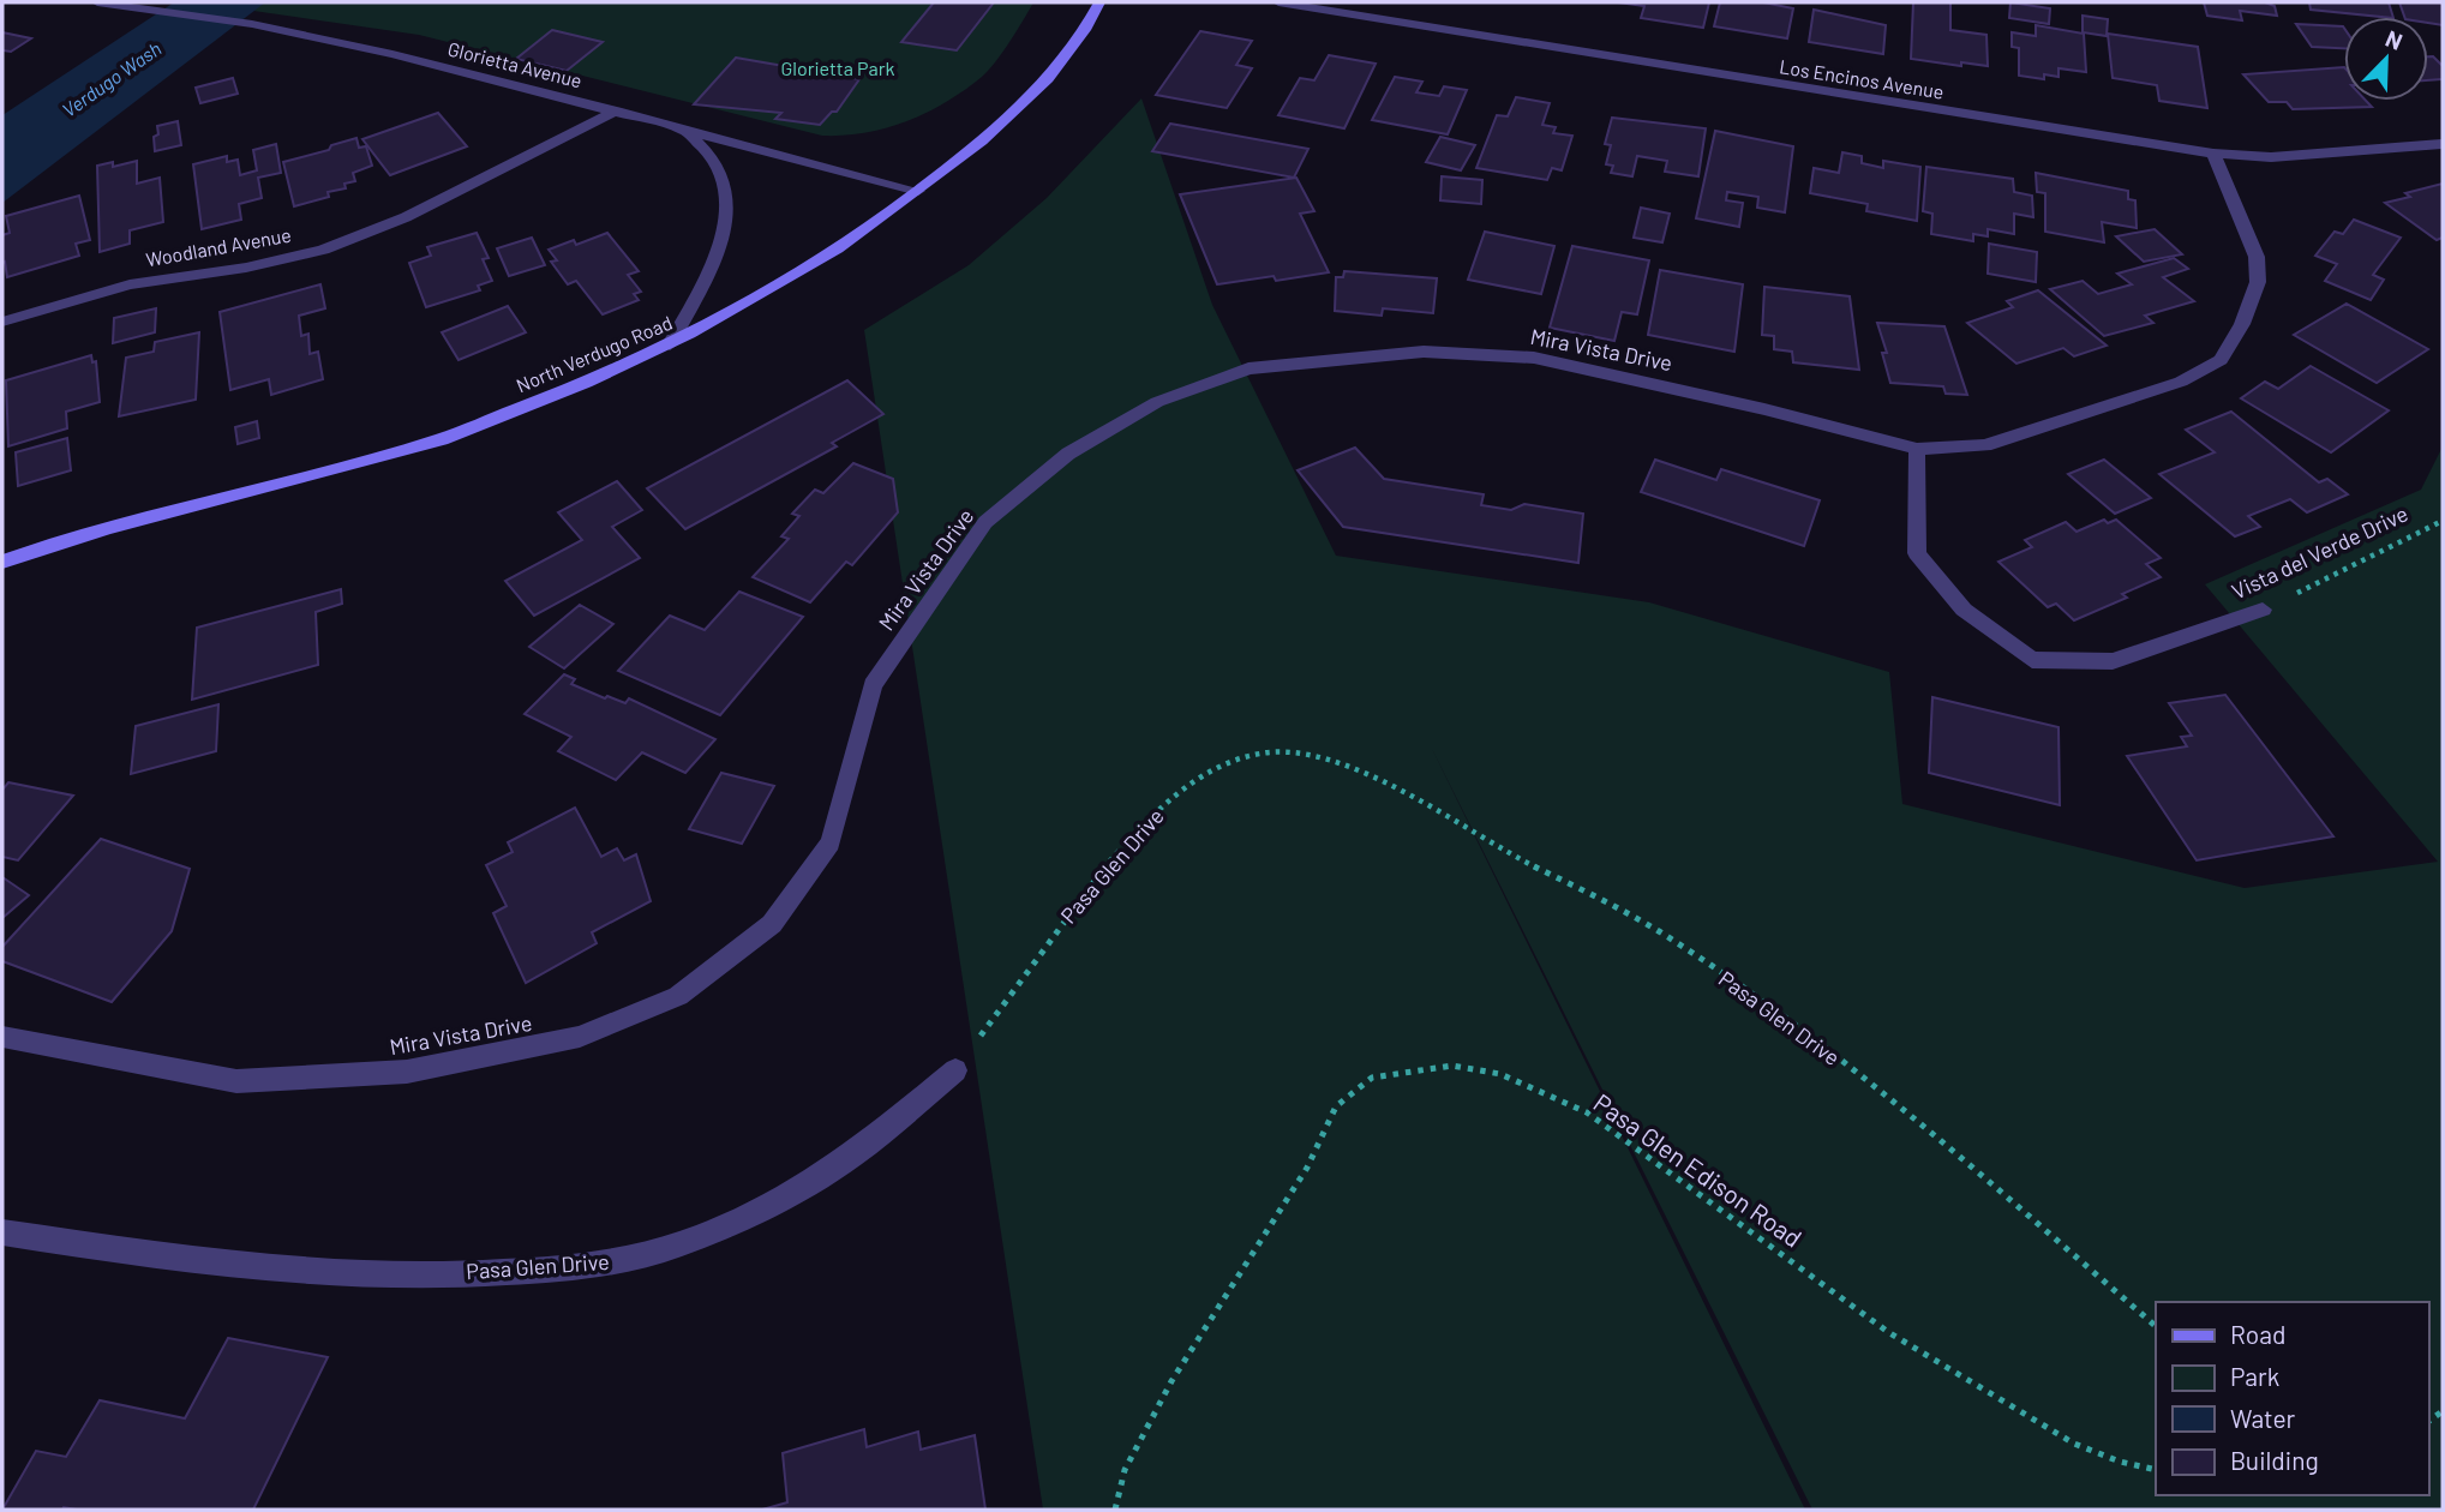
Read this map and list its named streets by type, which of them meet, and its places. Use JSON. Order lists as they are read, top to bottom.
{
  "streets": {
    "main road": ["North Verdugo Road"],
    "street": [
      "Glorietta Avenue",
      "Los Encinos Avenue",
      "Woodland Avenue",
      "Mira Vista Drive",
      "Vista del Verde Drive",
      "Pasa Glen Drive"
    ],
    "path": ["Pasa Glen Edison Road"]
  },
  "crossings": [
    ["Glorietta Avenue", "Woodland Avenue"],
    ["Glorietta Avenue", "North Verdugo Road"],
    ["Los Encinos Avenue", "Mira Vista Drive"],
    ["Mira Vista Drive", "Vista del Verde Drive"]
  ],
  "water": ["Verdugo Wash"],
  "parks": ["Glorietta Park"],
  "legend": [
    "Road",
    "Park",
    "Water",
    "Building"
  ],
  "north": "top right"
}
